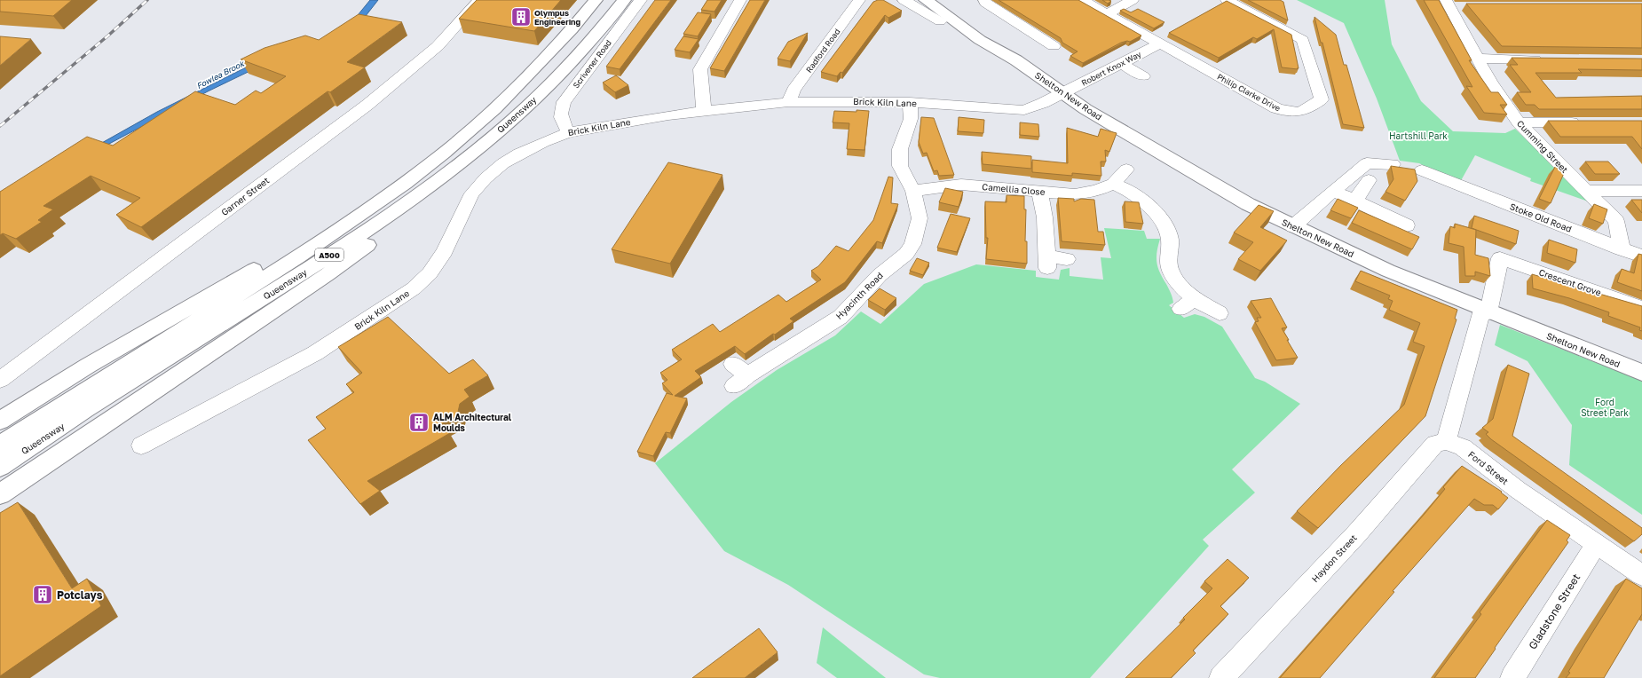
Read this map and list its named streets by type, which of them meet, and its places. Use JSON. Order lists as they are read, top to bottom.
{
  "streets": {
    "main road": ["Shelton New Road", "Queensway", "A500"],
    "street": [
      "Radford Road",
      "Scrivener Road",
      "Robert Knox Way",
      "Philip Clarke Drive",
      "Brick Kiln Lane",
      "Cumming Street",
      "Camellia Close",
      "Garner Street",
      "Stoke Old Road",
      "Crescent Grove",
      "Hyacinth Road",
      "Ford Street",
      "Haydon Street",
      "Gladstone Street"
    ]
  },
  "crossings": [
    ["Radford Road", "Brick Kiln Lane"],
    ["Scrivener Road", "Brick Kiln Lane"],
    ["Robert Knox Way", "Philip Clarke Drive"],
    ["Robert Knox Way", "Shelton New Road"],
    ["Robert Knox Way", "Brick Kiln Lane"],
    ["Shelton New Road", "Brick Kiln Lane"],
    ["Shelton New Road", "Crescent Grove"],
    ["Brick Kiln Lane", "Hyacinth Road"],
    ["Cumming Street", "Stoke Old Road"],
    ["Camellia Close", "Hyacinth Road"],
    ["Ford Street", "Haydon Street"],
    ["Ford Street", "Gladstone Street"]
  ],
  "water": ["Fowlea Brook"],
  "parks": ["Hartshill Park", "Ford Street Park"],
  "places": {
    "building": ["Olympus Engineering", "ALM Architectural Moulds", "Potclays"]
  }
}
